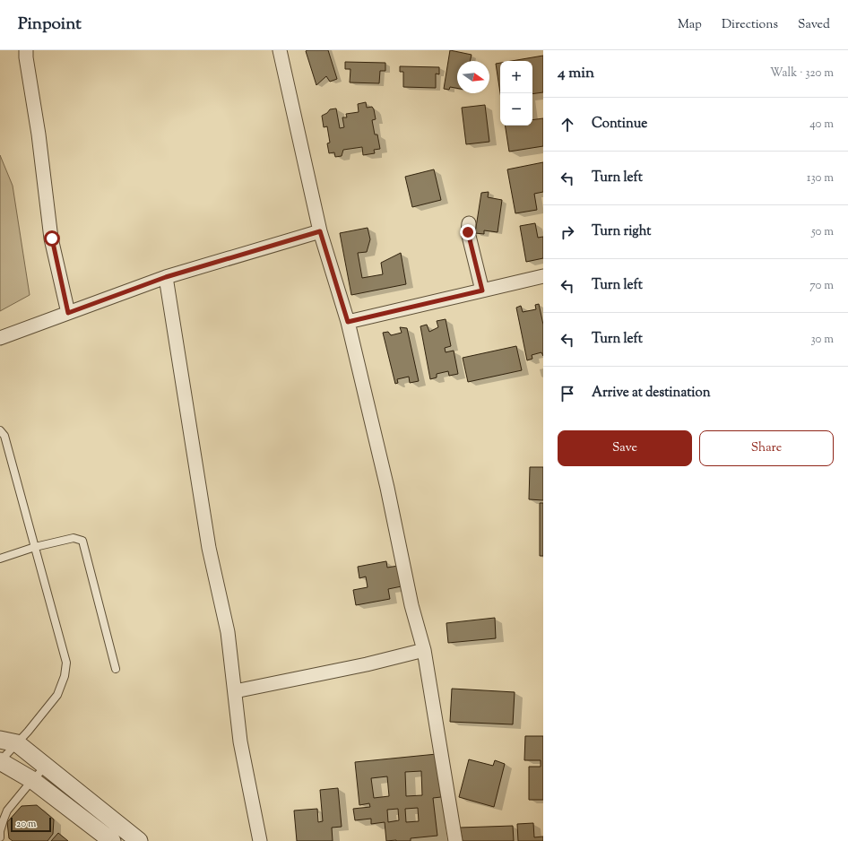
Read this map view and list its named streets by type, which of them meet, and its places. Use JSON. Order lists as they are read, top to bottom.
{
  "scale_bar": "20 m",
  "north": "right",
  "page": {
    "header": "Pinpoint",
    "nav": ["Map", "Directions", "Saved"],
    "heading": ["4 min", "Walk · 320 m"],
    "map_buttons": ["+", "−"],
    "list": [
      ["Continue", "40 m"],
      ["Turn left", "130 m"],
      ["Turn right", "50 m"],
      ["Turn left", "70 m"],
      ["Turn left", "30 m"],
      "Arrive at destination"
    ],
    "buttons": ["Save", "Share"],
    "scale": "20 m"
  }
}
